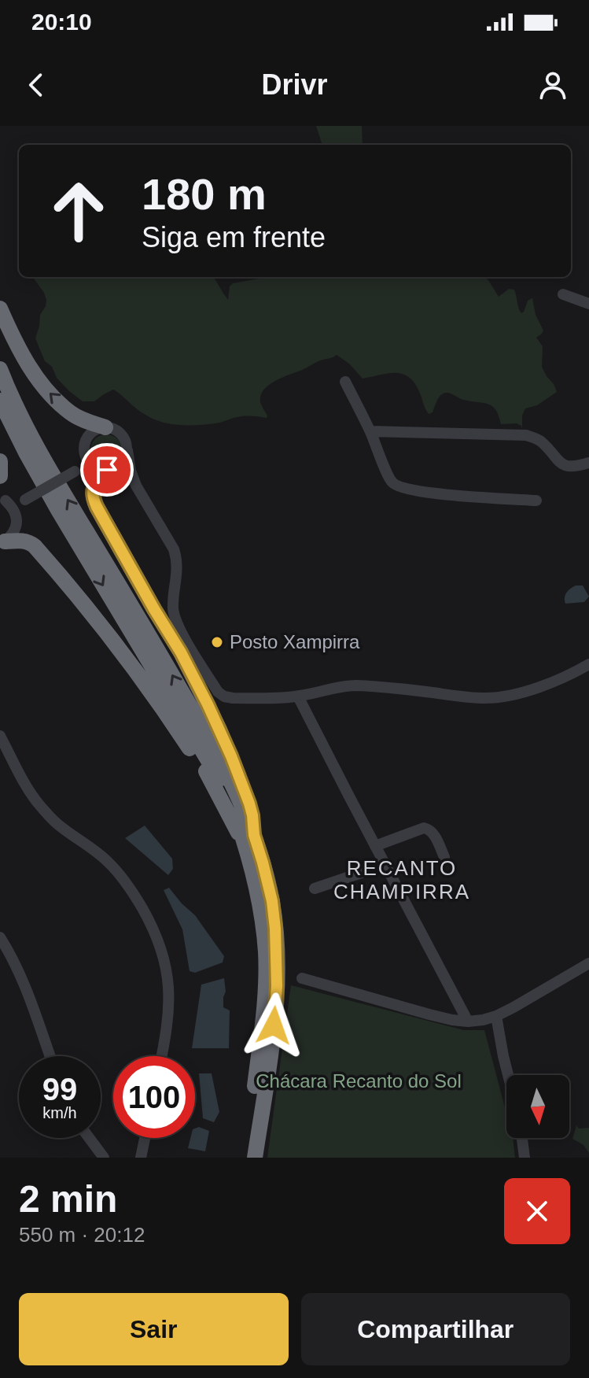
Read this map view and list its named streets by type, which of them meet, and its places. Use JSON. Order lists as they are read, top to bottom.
{
  "districts": ["RECANTO CHAMPIRRA"],
  "parks": ["Chácara Recanto do Sol"],
  "places": ["Posto Xampirra"],
  "north": "bottom",
  "page": {
    "status": "20:10",
    "header": "Drivr",
    "turn": ["180 m", "Siga em frente"],
    "speed": "99 km/h",
    "limit": "100",
    "heading": ["2 min", "550 m · 20:12"],
    "buttons": ["Sair", "Compartilhar"]
  }
}
